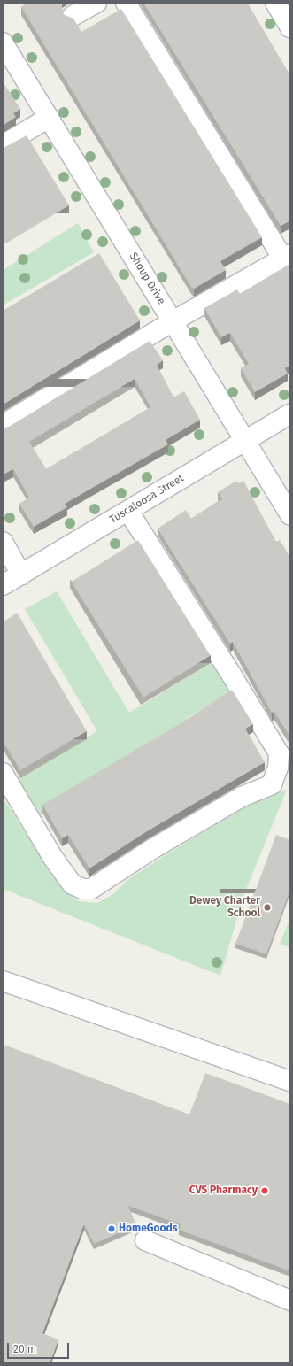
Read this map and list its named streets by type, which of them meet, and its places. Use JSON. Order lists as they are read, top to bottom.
{
  "streets": {
    "street": ["Shoup Drive", "Tuscaloosa Street"]
  },
  "crossings": [
    ["Shoup Drive", "Tuscaloosa Street"]
  ],
  "places": ["Dewey Charter School", "CVS Pharmacy", "HomeGoods"],
  "scale_bar": "20 m"
}
